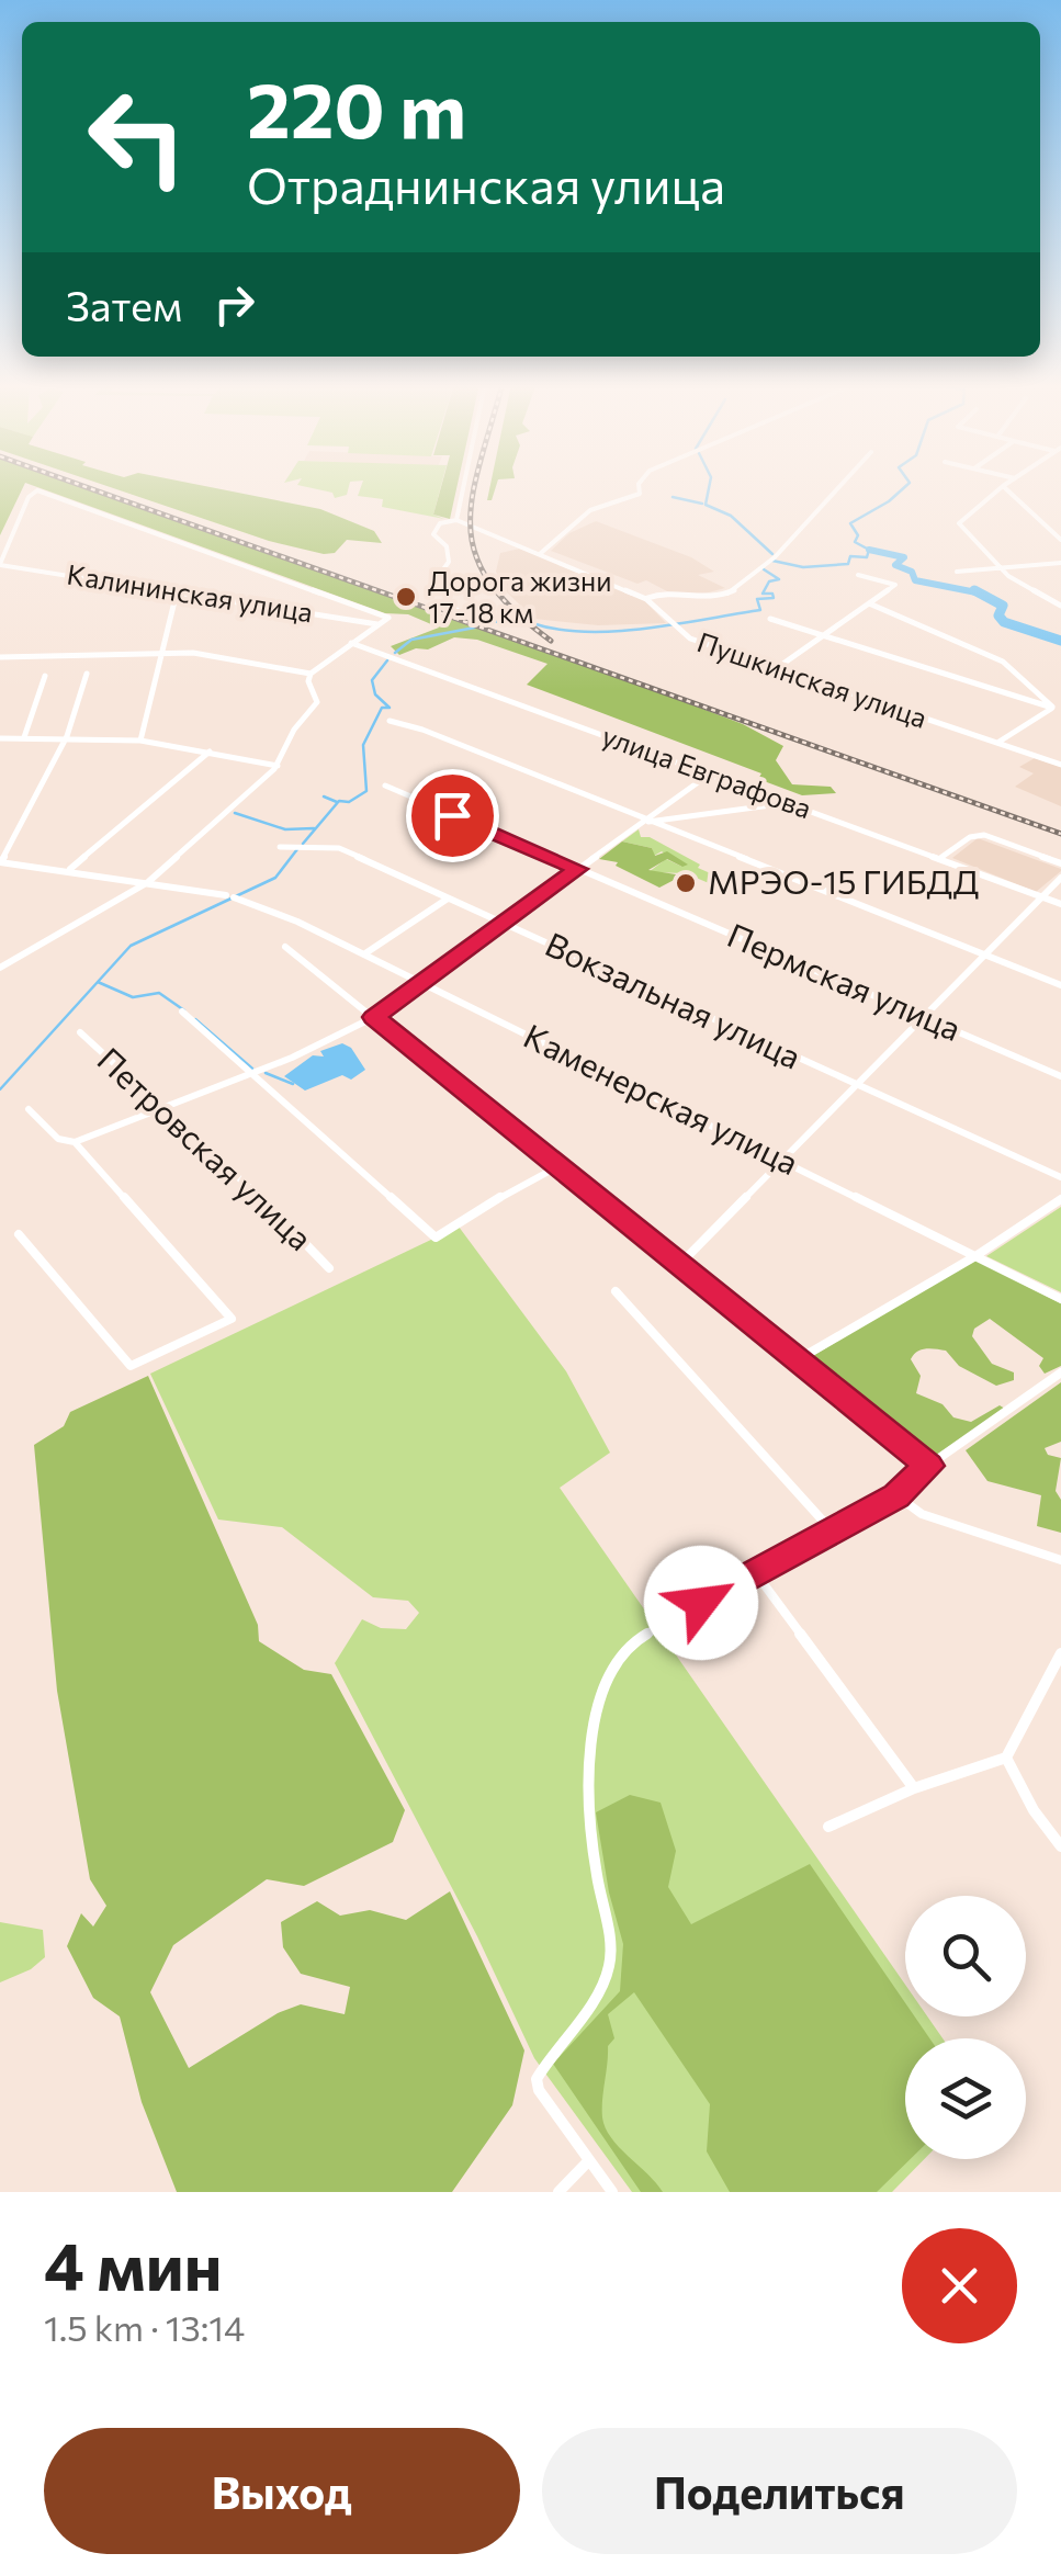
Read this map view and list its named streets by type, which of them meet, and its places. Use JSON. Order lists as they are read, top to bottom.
{
  "streets": {
    "street": [
      "Калининская улица",
      "Пушкинская улица",
      "улица Евграфова",
      "Пермская улица",
      "Вокзальная улица",
      "Каменерская улица",
      "Петровская улица"
    ]
  },
  "places": ["Дорога жизни 17-18 км", "МРЭО-15 ГИБДД"],
  "page": {
    "turn": ["220 m", "Отраднинская улица"],
    "then": "Затем",
    "heading": ["4 мин", "1.5 km · 13:14"],
    "buttons": ["Выход", "Поделиться"]
  }
}
